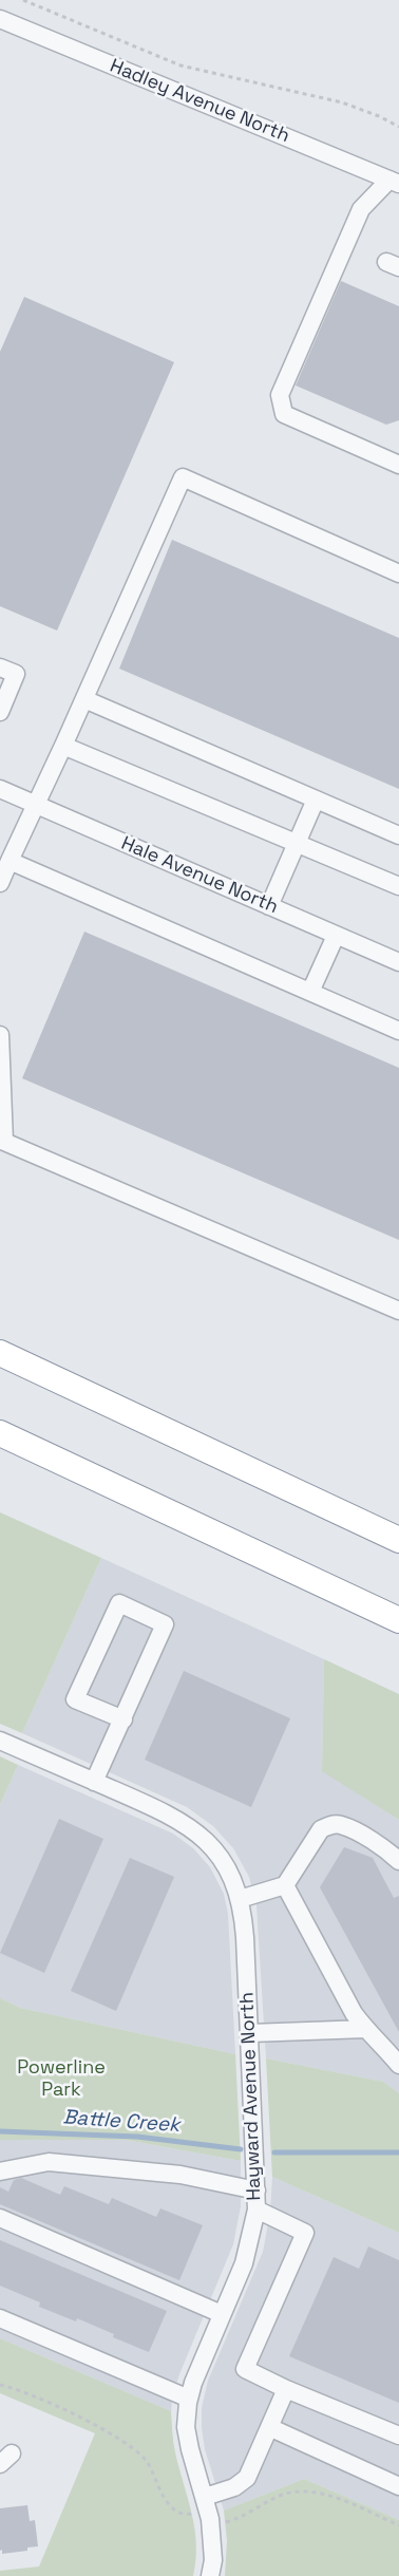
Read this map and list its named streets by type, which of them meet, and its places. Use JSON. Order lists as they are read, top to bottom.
{
  "streets": {
    "street": ["Hadley Avenue North", "Hale Avenue North", "Hayward Avenue North"]
  },
  "water": ["Battle Creek"],
  "parks": ["Powerline Park"]
}
